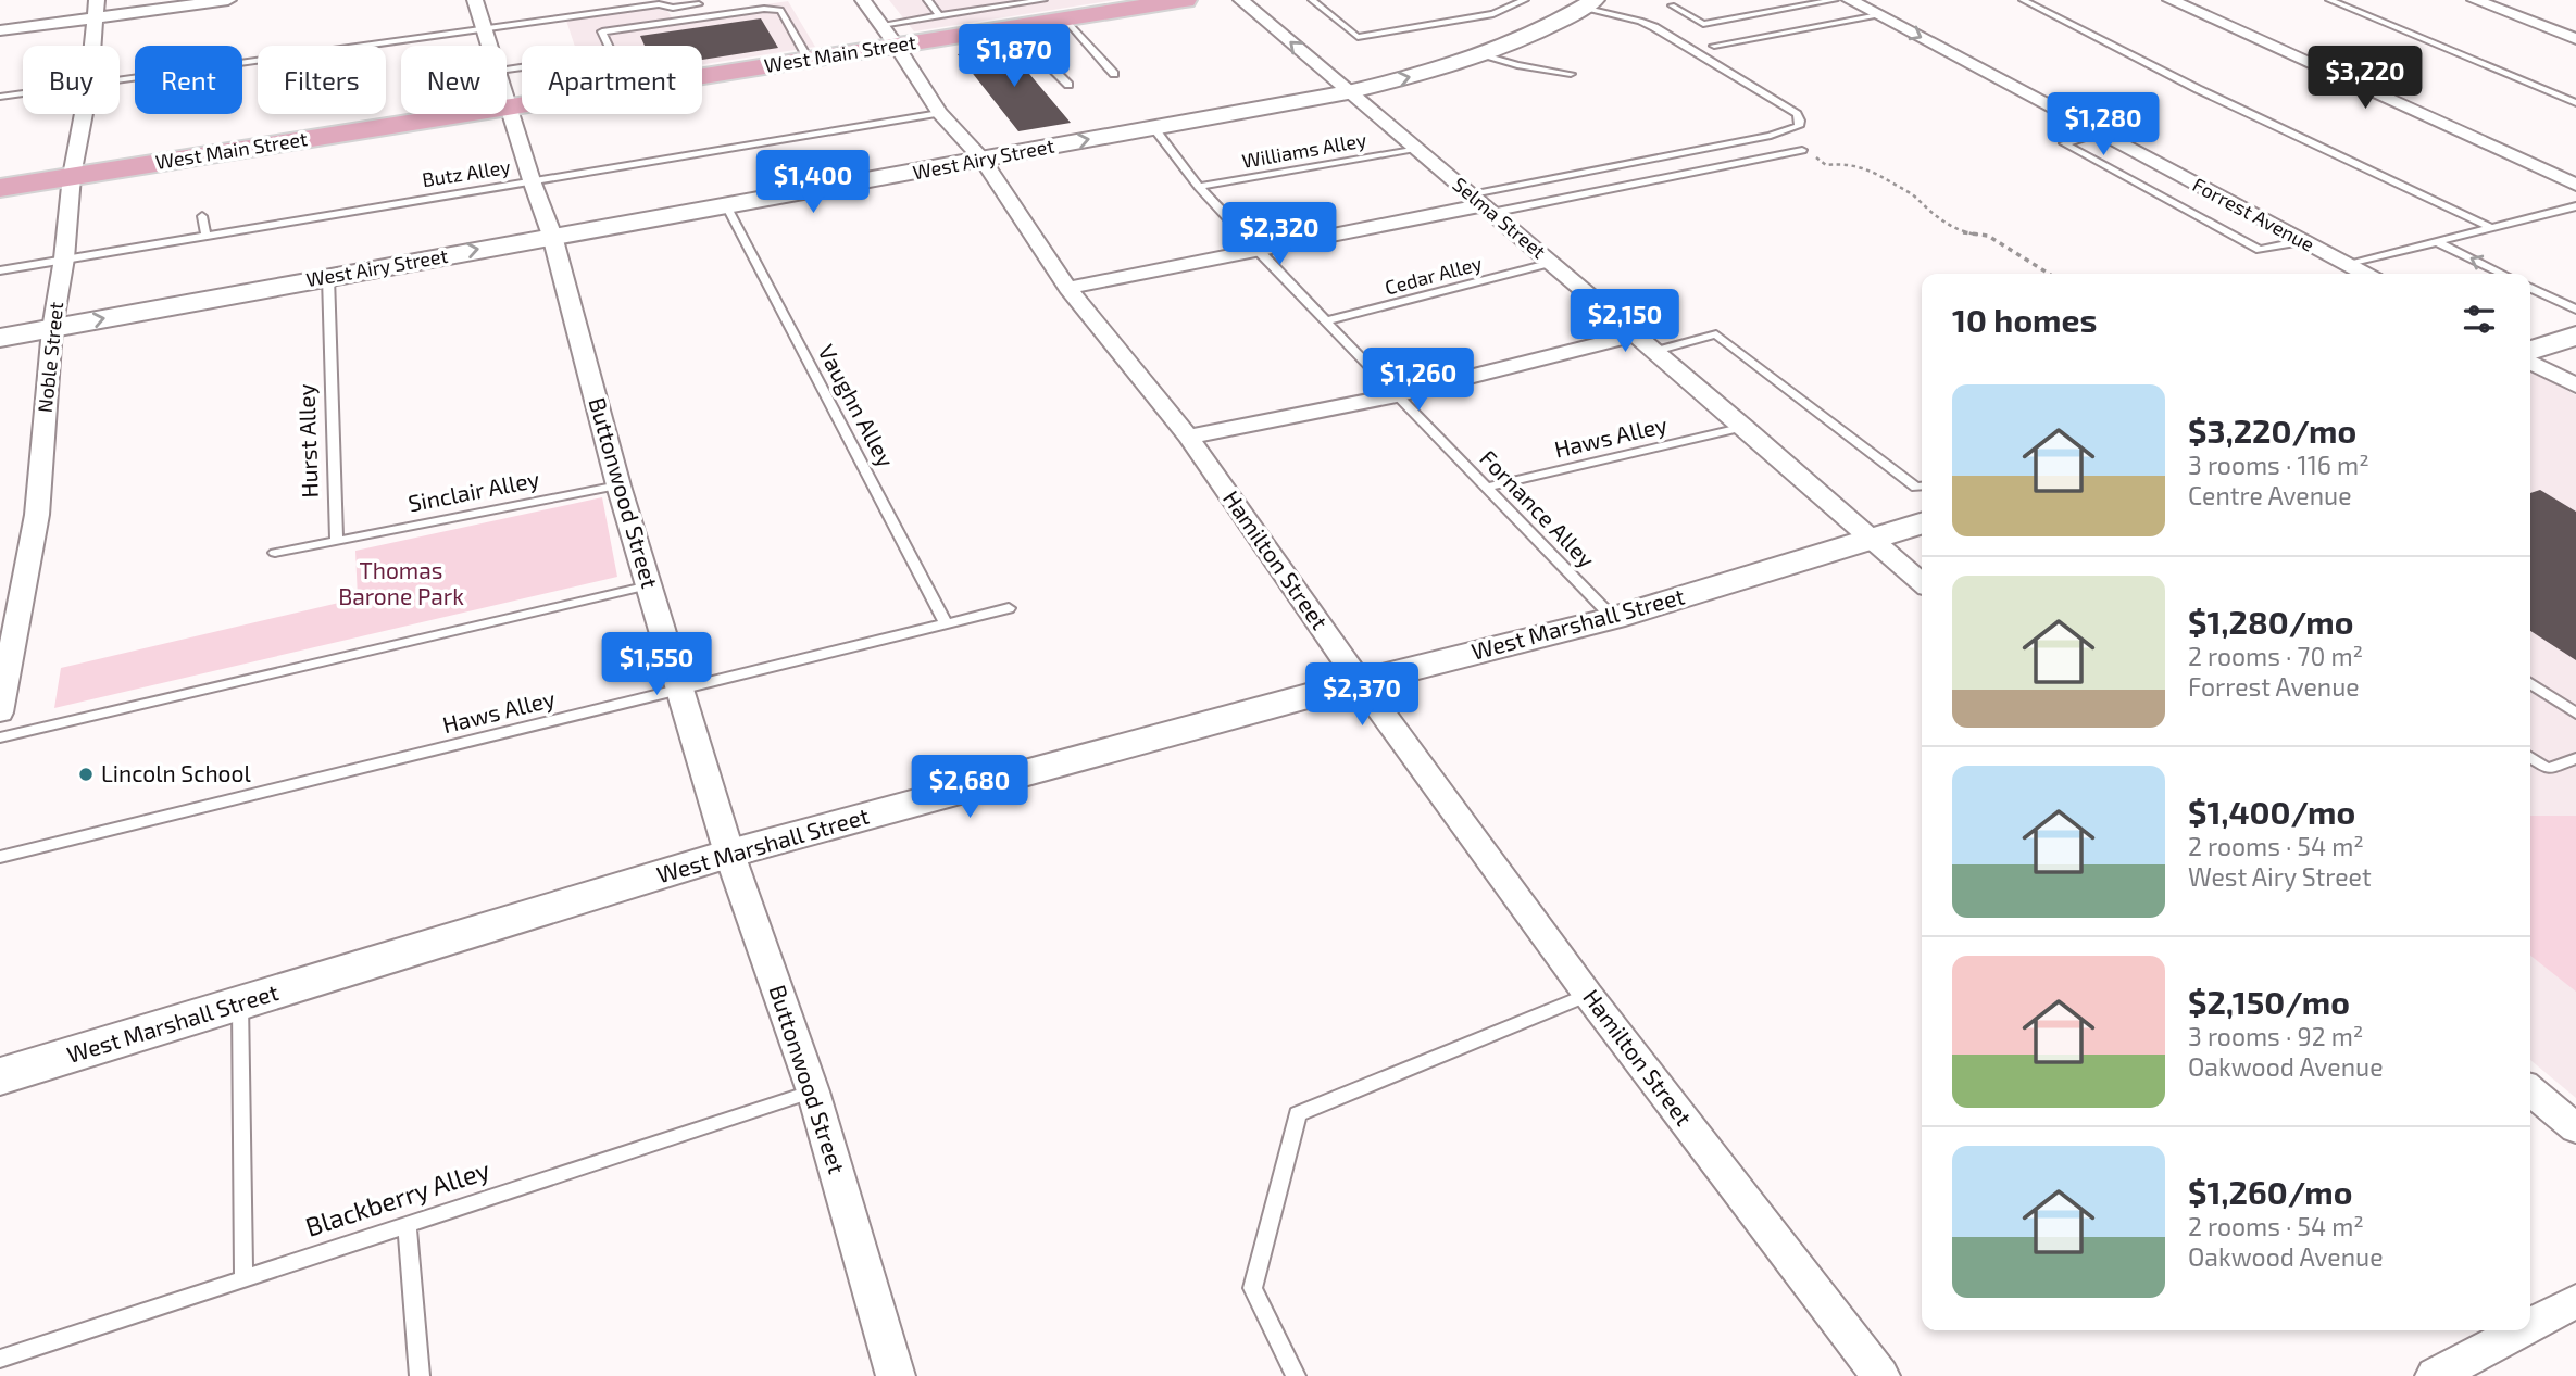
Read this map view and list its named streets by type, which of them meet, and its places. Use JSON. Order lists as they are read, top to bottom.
{
  "streets": {
    "main road": ["West Main Street", "West Airy Street", "West Marshall Street"],
    "street": [
      "Forrest Avenue",
      "Selma Street",
      "Noble Street",
      "Buttonwood Street",
      "Hamilton Street"
    ],
    "lane": [
      "Williams Alley",
      "Butz Alley",
      "Cedar Alley",
      "Vaughn Alley",
      "Haws Alley",
      "Hurst Alley",
      "Sinclair Alley",
      "Fornance Alley",
      "Blackberry Alley"
    ]
  },
  "crossings": [
    ["West Main Street", "Noble Street"],
    ["West Main Street", "Buttonwood Street"],
    ["West Main Street", "Hamilton Street"],
    ["Williams Alley", "Selma Street"],
    ["Williams Alley", "Fornance Alley"],
    ["West Airy Street", "Selma Street"],
    ["West Airy Street", "Noble Street"],
    ["West Airy Street", "Vaughn Alley"],
    ["West Airy Street", "Hurst Alley"],
    ["West Airy Street", "Buttonwood Street"],
    ["West Airy Street", "Fornance Alley"],
    ["West Airy Street", "Hamilton Street"],
    ["Butz Alley", "Noble Street"],
    ["Butz Alley", "Buttonwood Street"],
    ["Butz Alley", "Hamilton Street"],
    ["Selma Street", "Cedar Alley"],
    ["Selma Street", "Haws Alley"],
    ["Selma Street", "West Marshall Street"],
    ["Cedar Alley", "Fornance Alley"],
    ["Vaughn Alley", "Haws Alley"],
    ["Haws Alley", "Buttonwood Street"],
    ["Haws Alley", "Fornance Alley"],
    ["Hurst Alley", "Sinclair Alley"],
    ["Sinclair Alley", "Buttonwood Street"],
    ["Buttonwood Street", "West Marshall Street"],
    ["Buttonwood Street", "Blackberry Alley"],
    ["Fornance Alley", "West Marshall Street"],
    ["Hamilton Street", "West Marshall Street"]
  ],
  "one_way": ["West Airy Street", "Forrest Avenue"],
  "parks": ["Thomas Barone Park"],
  "places": ["Lincoln School"],
  "page": {
    "price": [
      "$1,870",
      "$3,220",
      "$1,280",
      "$1,400",
      "$2,320",
      "$2,150",
      "$1,260",
      "$1,550",
      "$2,370",
      "$2,680"
    ],
    "chip": [
      "Buy",
      "Rent",
      "Filters",
      "New",
      "Apartment"
    ],
    "heading": "10 homes",
    "list": [
      {
        "name": "$3,220/mo",
        "note": "3 rooms · 116 m² · Centre Avenue"
      },
      {
        "name": "$1,280/mo",
        "note": "2 rooms · 70 m² · Forrest Avenue"
      },
      {
        "name": "$1,400/mo",
        "note": "2 rooms · 54 m² · West Airy Street"
      },
      {
        "name": "$2,150/mo",
        "note": "3 rooms · 92 m² · Oakwood Avenue"
      },
      {
        "name": "$1,260/mo",
        "note": "2 rooms · 54 m² · Oakwood Avenue"
      }
    ]
  }
}
